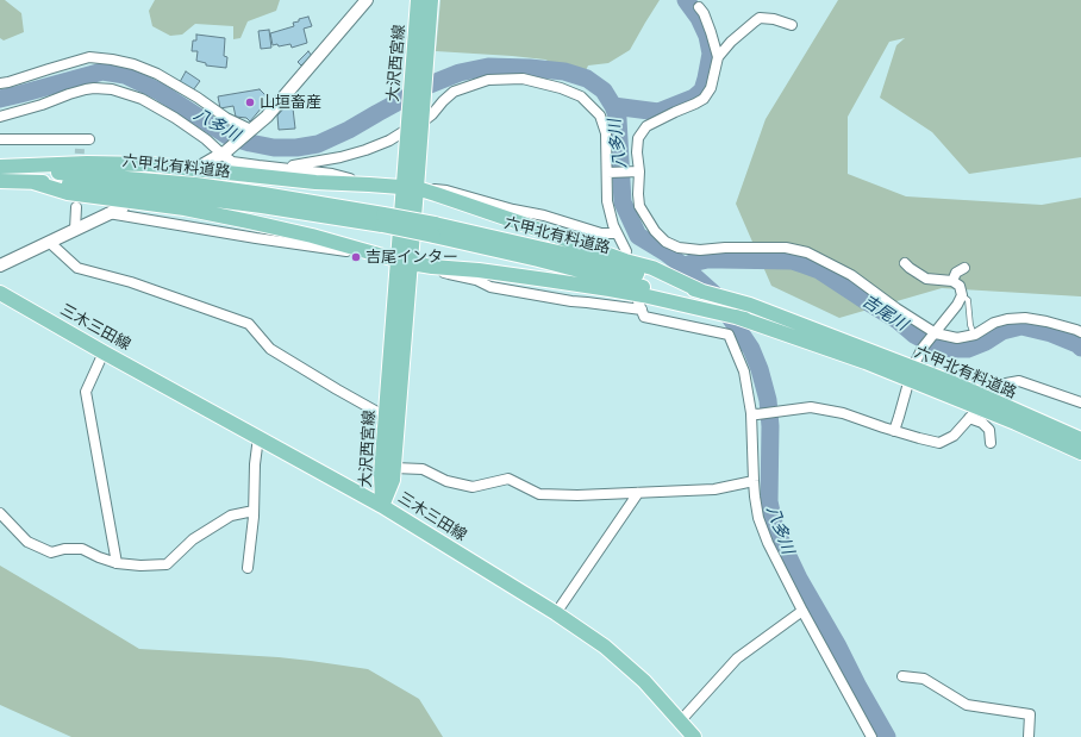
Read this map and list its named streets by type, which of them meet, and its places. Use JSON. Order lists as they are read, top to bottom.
{
  "streets": {
    "main road": ["大沢西宮線", "六甲北有料道路", "三木三田線"]
  },
  "crossings": [
    ["大沢西宮線", "三木三田線"]
  ],
  "water": ["八多川", "吉尾川"],
  "places": ["山垣畜産", "吉尾インター"]
}
